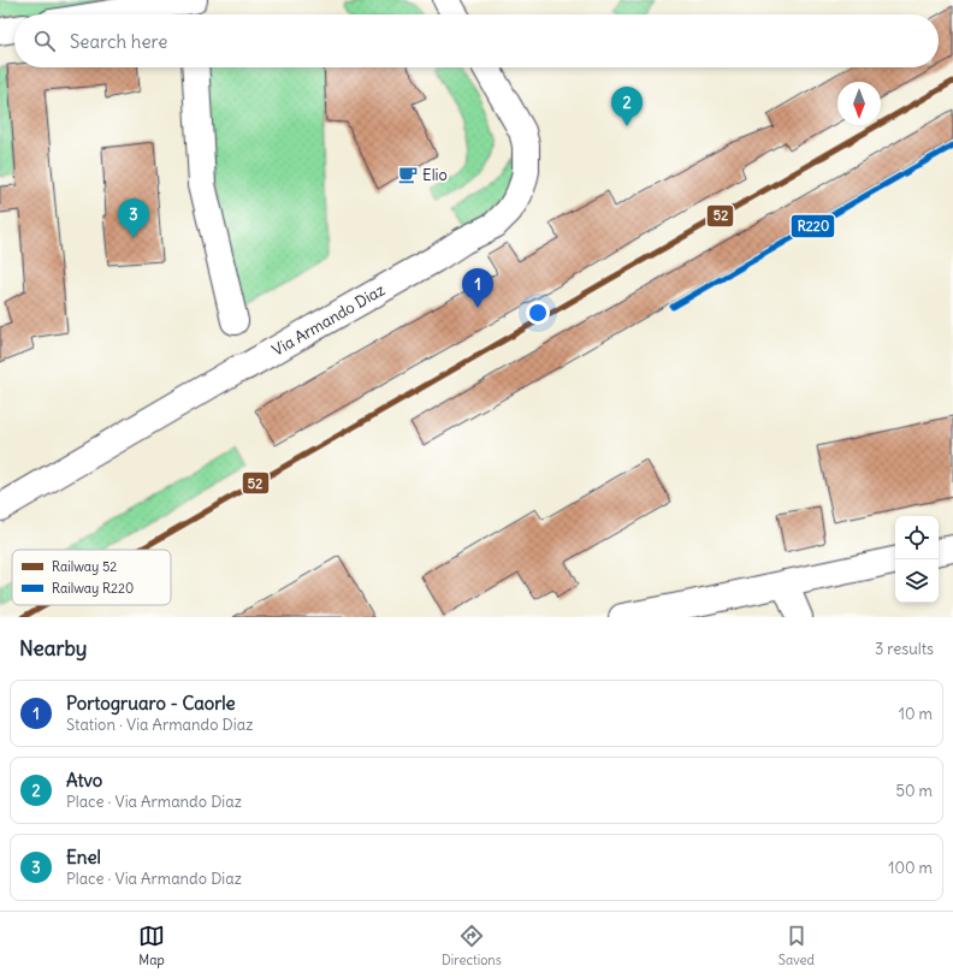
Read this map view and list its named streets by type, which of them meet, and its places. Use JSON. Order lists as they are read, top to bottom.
{
  "streets": {
    "street": ["Via Armando Diaz"]
  },
  "places": {
    "cafe": ["Elio"]
  },
  "lines": ["rail line 52", "rail line R220"],
  "legend": ["Railway 52", "Railway R220"],
  "north": "bottom",
  "page": {
    "search": "Search here",
    "pins": ["2", "3", "1"],
    "heading": ["Nearby", "3 results"],
    "list": [
      {
        "mark": "1",
        "name": "Portogruaro - Caorle",
        "note": "Station · Via Armando Diaz",
        "value": "10 m"
      },
      {
        "mark": "2",
        "name": "Atvo",
        "note": "Place · Via Armando Diaz",
        "value": "50 m"
      },
      {
        "mark": "3",
        "name": "Enel",
        "note": "Place · Via Armando Diaz",
        "value": "100 m"
      }
    ],
    "nav": ["Map", "Directions", "Saved"]
  }
}
